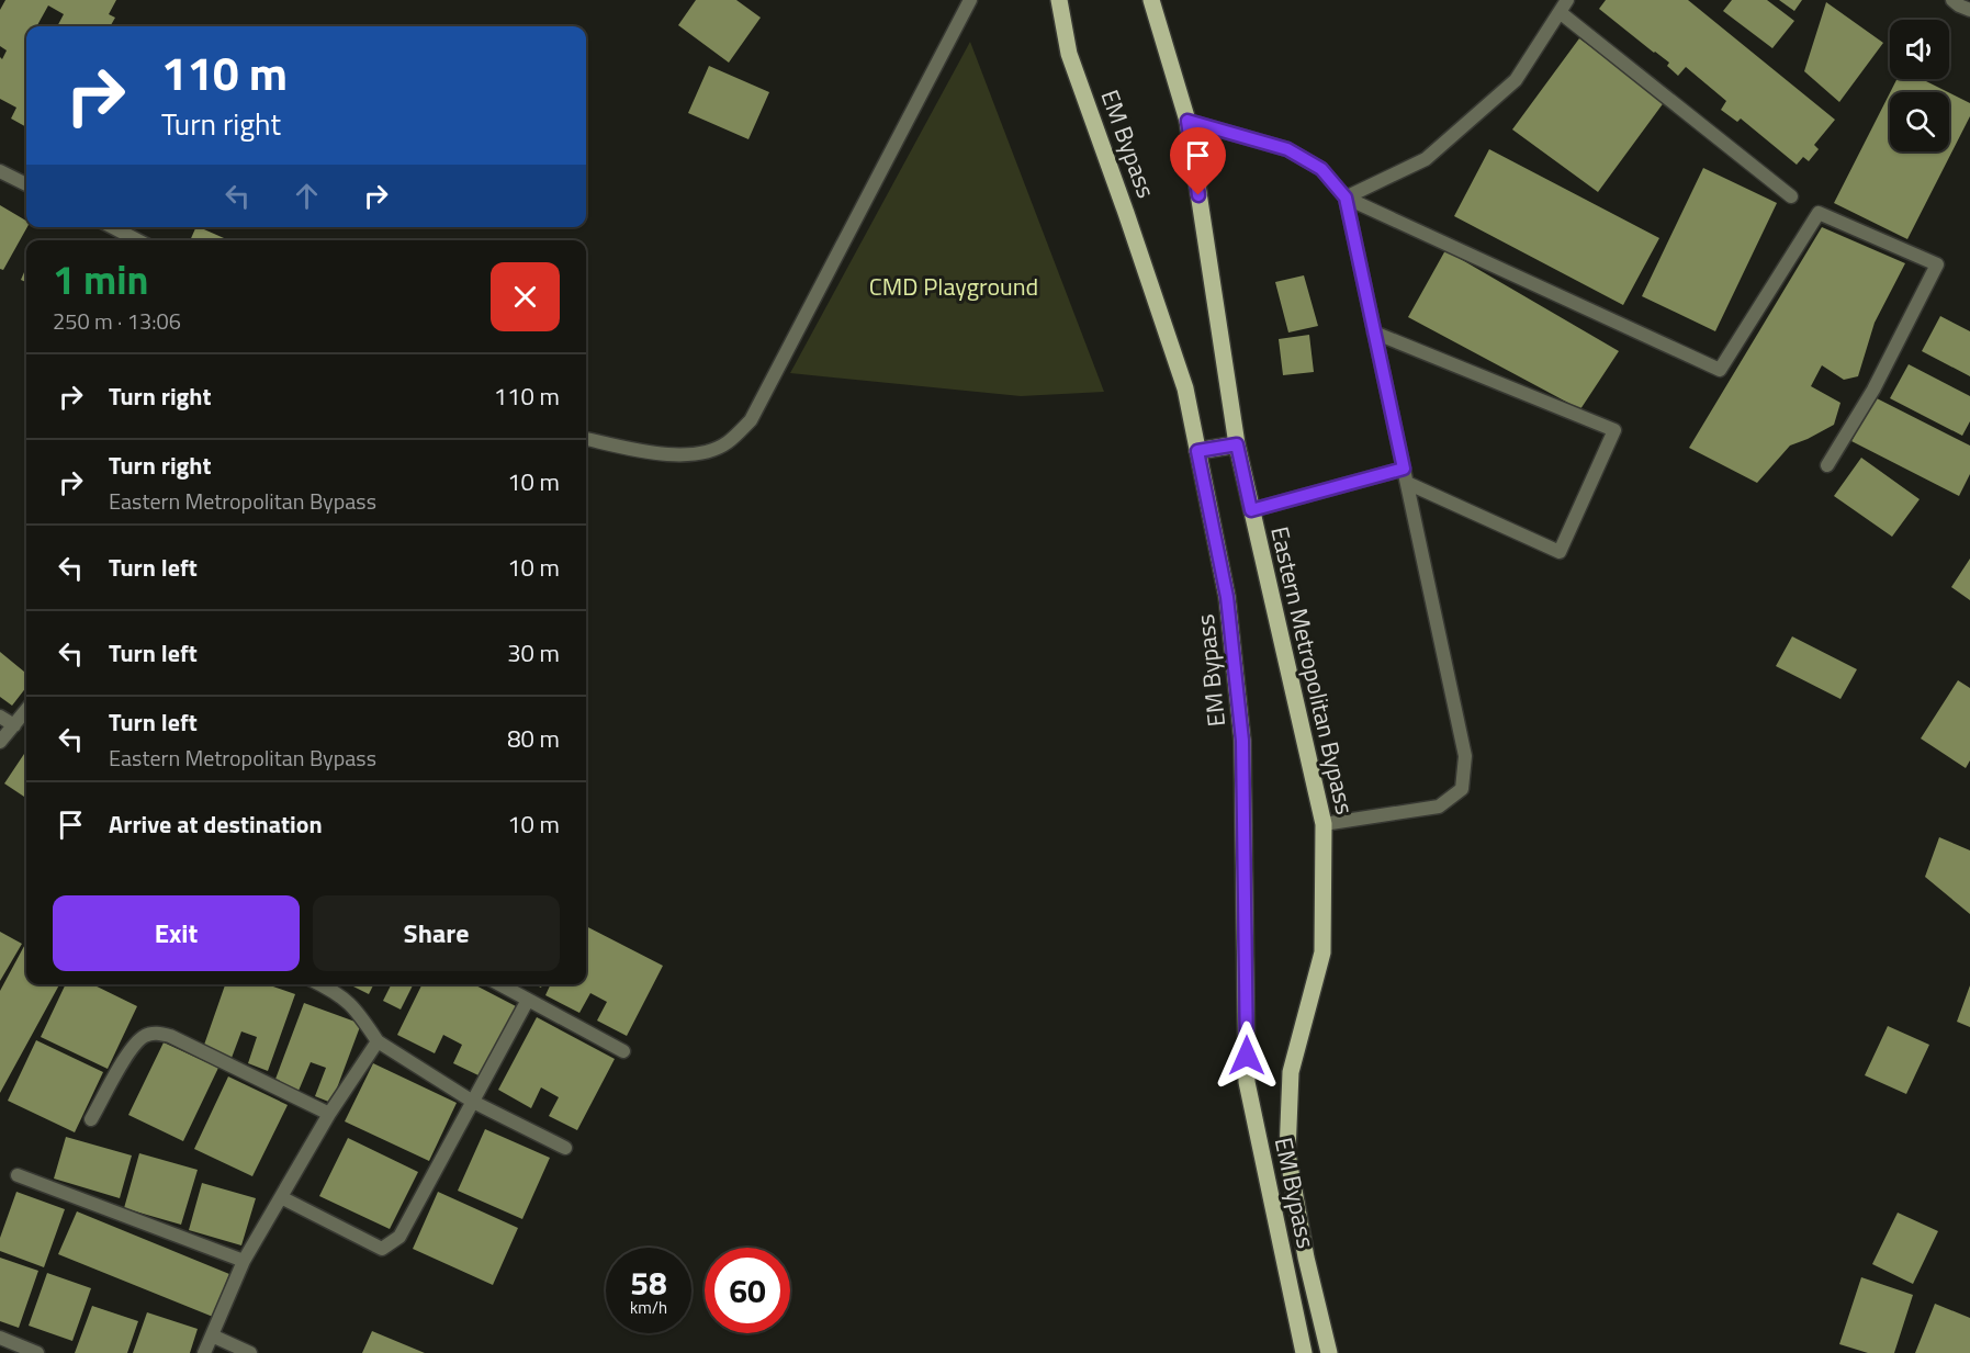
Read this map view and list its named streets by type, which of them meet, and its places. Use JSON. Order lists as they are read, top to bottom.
{
  "streets": {
    "main road": ["EM Bypass", "Eastern Metropolitan Bypass"]
  },
  "parks": ["CMD Playground"],
  "page": {
    "turn": ["110 m", "Turn right"],
    "heading": ["1 min", "250 m · 13:06"],
    "list": [
      {
        "name": "Turn right",
        "value": "110 m"
      },
      {
        "name": "Turn right",
        "note": "Eastern Metropolitan Bypass",
        "value": "10 m"
      },
      {
        "name": "Turn left",
        "value": "10 m"
      },
      {
        "name": "Turn left",
        "value": "30 m"
      },
      {
        "name": "Turn left",
        "note": "Eastern Metropolitan Bypass",
        "value": "80 m"
      },
      {
        "name": "Arrive at destination",
        "value": "10 m"
      }
    ],
    "buttons": ["Exit", "Share"],
    "speed": "58 km/h",
    "limit": "60"
  }
}
